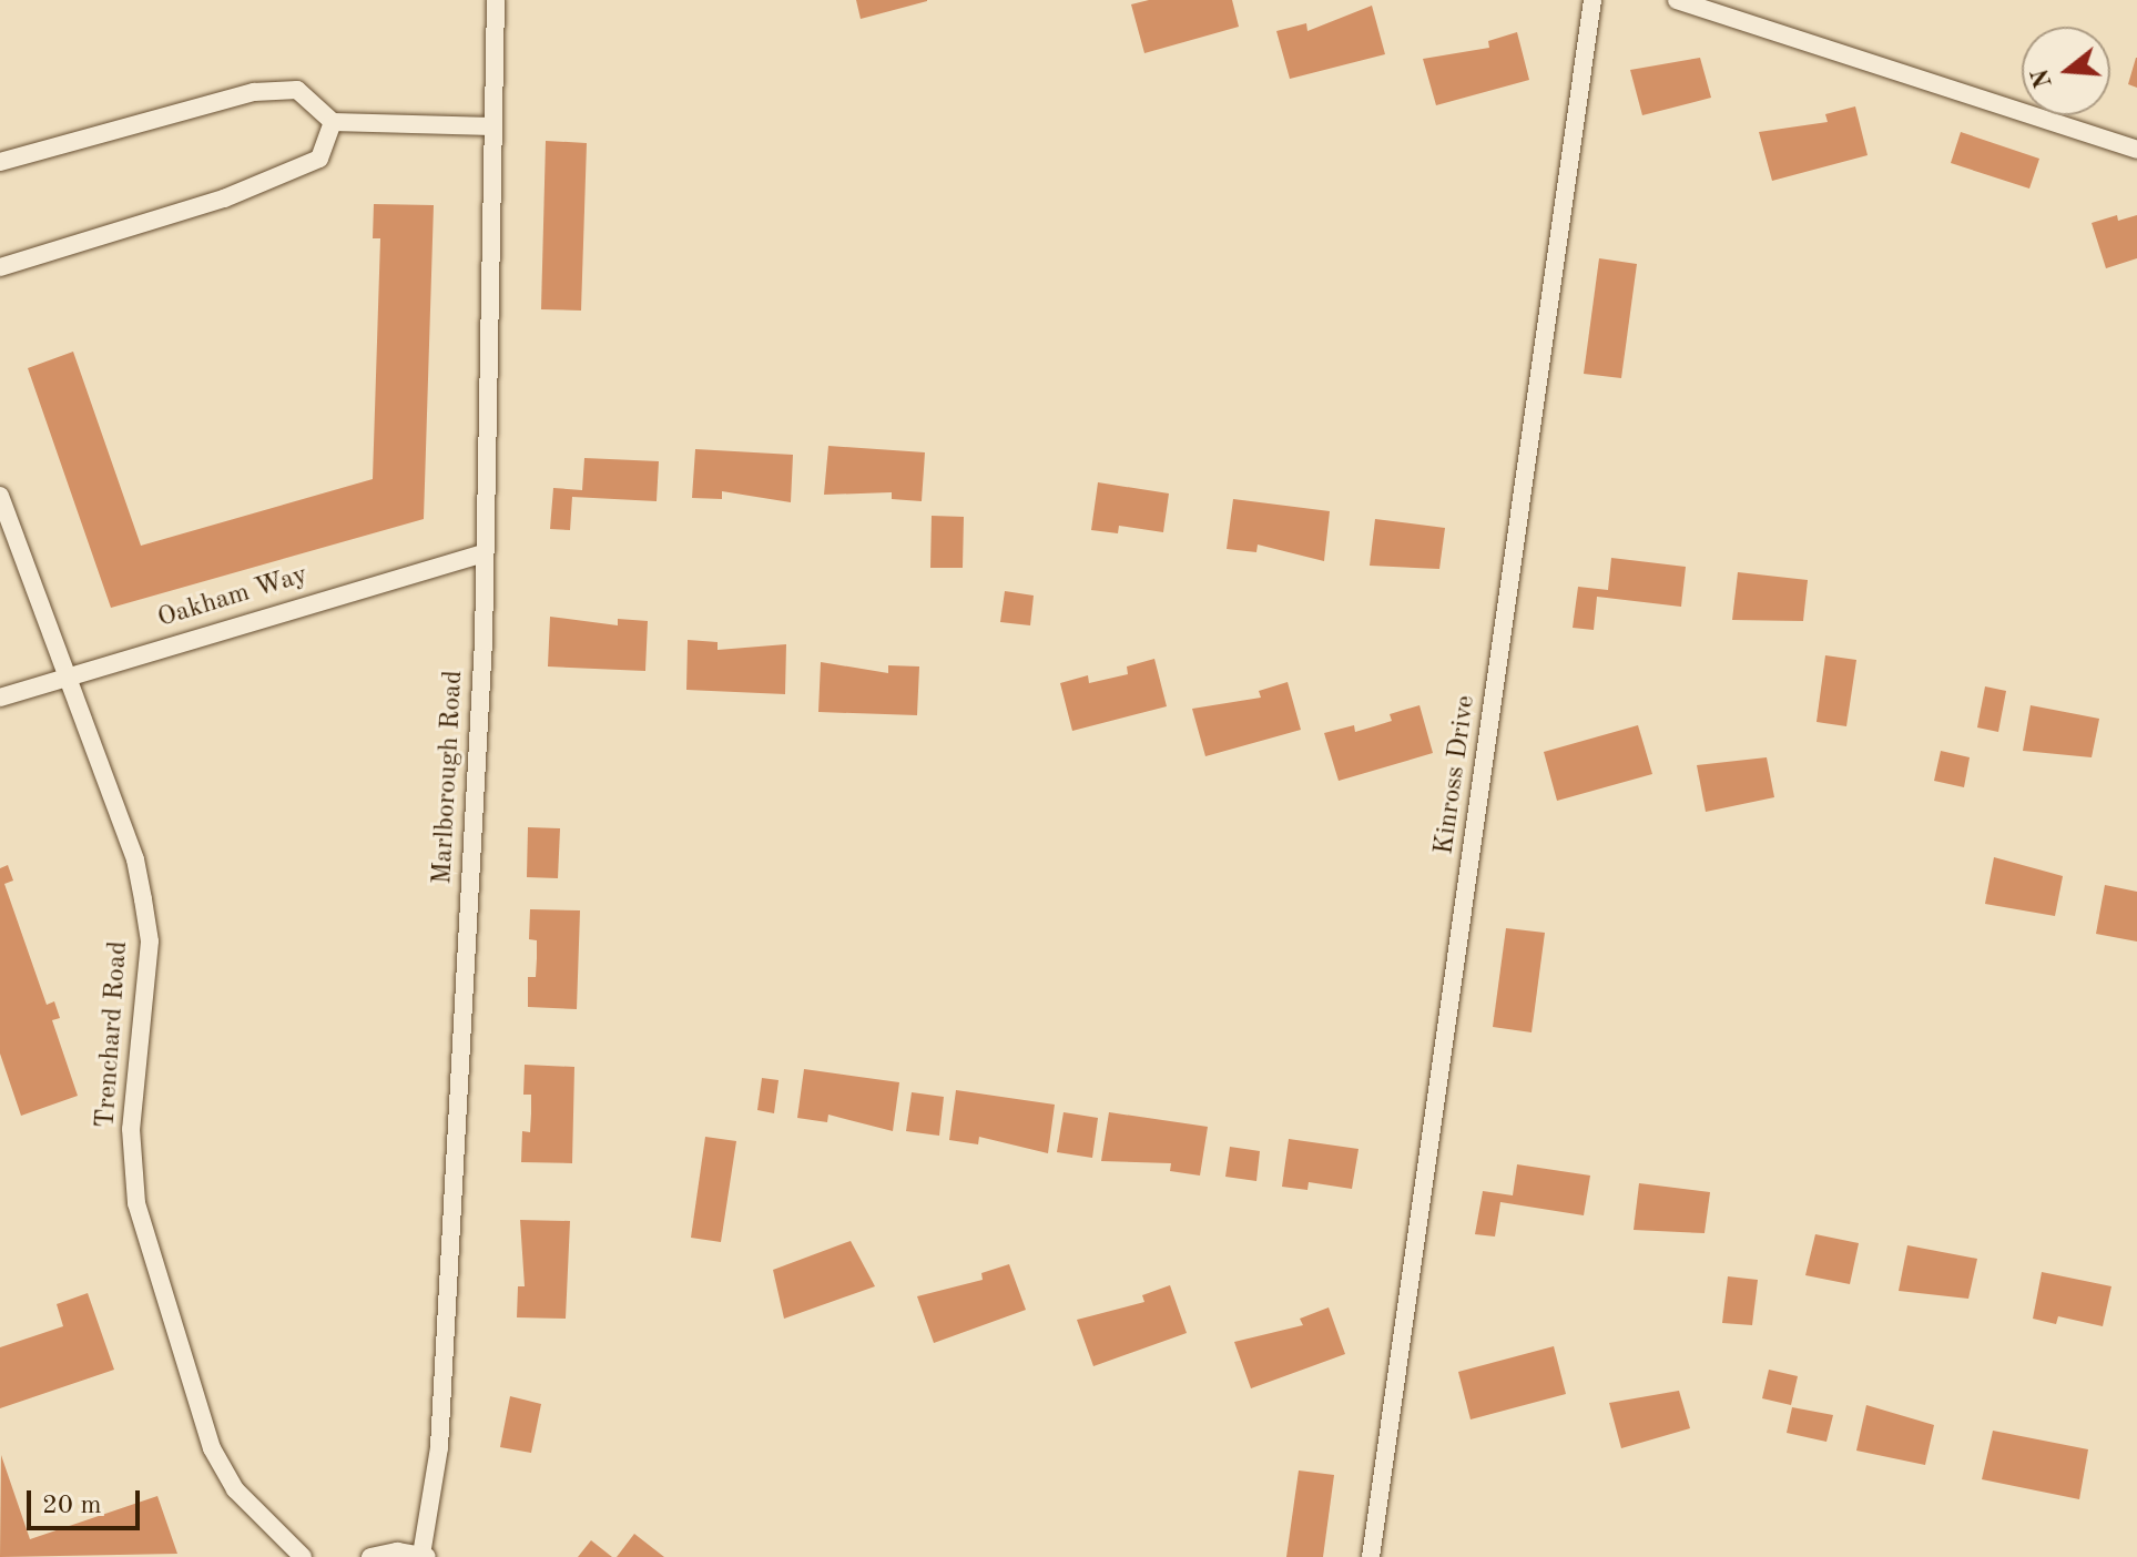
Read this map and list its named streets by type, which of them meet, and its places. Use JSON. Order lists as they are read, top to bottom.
{
  "streets": {
    "lane": [
      "Oakham Way",
      "Kinross Drive",
      "Marlborough Road",
      "Trenchard Road"
    ]
  },
  "crossings": [
    ["Oakham Way", "Marlborough Road"],
    ["Oakham Way", "Trenchard Road"]
  ],
  "scale_bar": "20 m",
  "north": "left"
}
